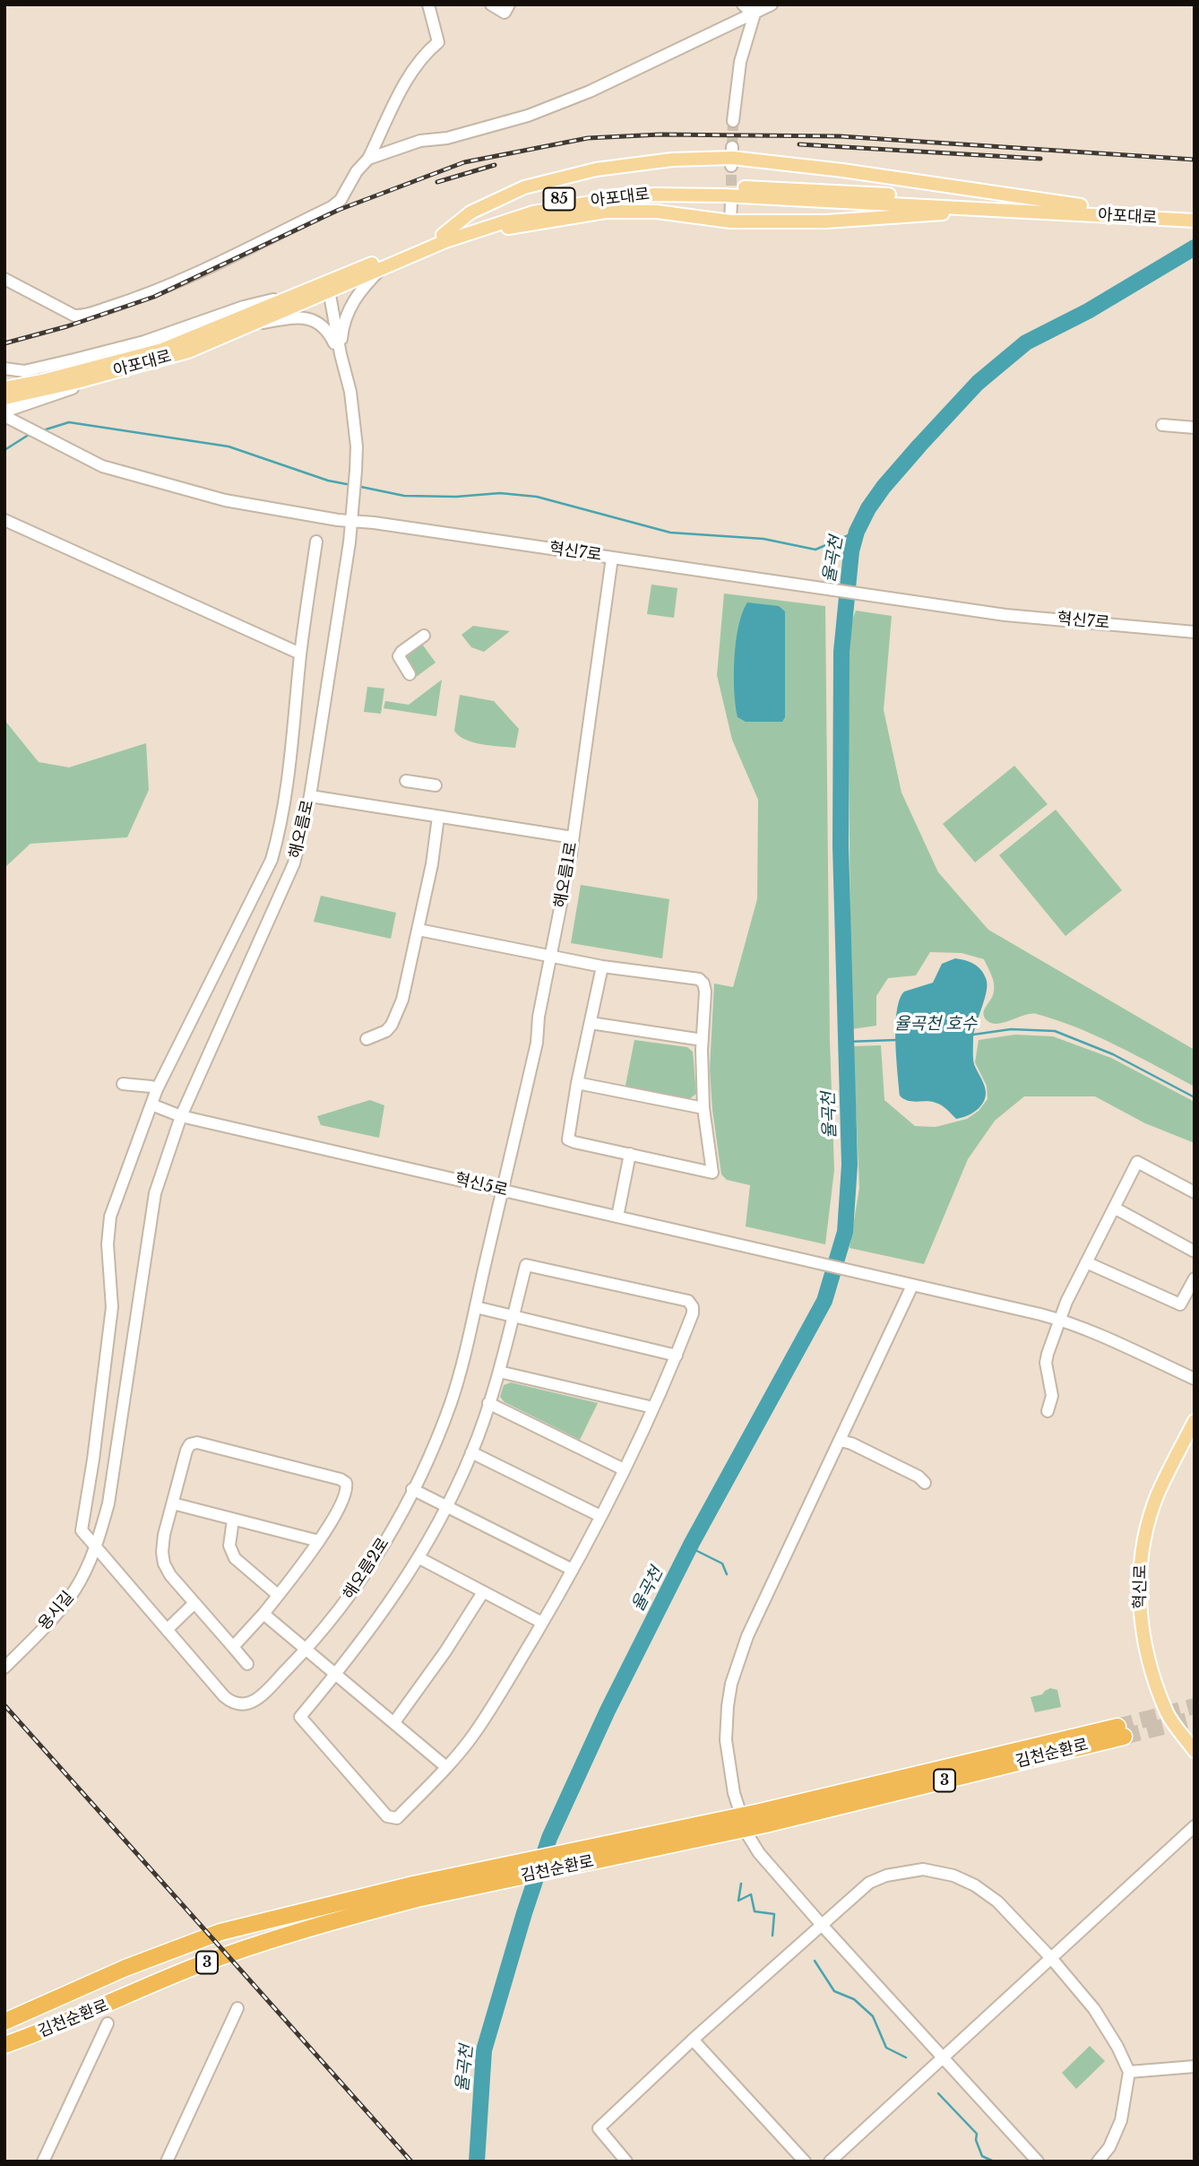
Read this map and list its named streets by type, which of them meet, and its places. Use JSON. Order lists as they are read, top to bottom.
{
  "streets": {
    "highway": ["김천순환로", "3"],
    "main road": ["아포대로", "85", "혁신로"],
    "street": [
      "혁신7로",
      "해오름로",
      "해오름1로",
      "혁신5로",
      "해오름2로",
      "용시길"
    ]
  },
  "crossings": [
    ["혁신7로", "해오름로"],
    ["혁신7로", "해오름1로"],
    ["해오름로", "혁신5로"],
    ["해오름로", "해오름2로"],
    ["해오름로", "용시길"],
    ["해오름1로", "혁신5로"],
    ["해오름1로", "해오름2로"],
    ["혁신5로", "해오름2로"],
    ["해오름2로", "용시길"]
  ],
  "water": ["율곡천", "율곡천 호수"]
}
